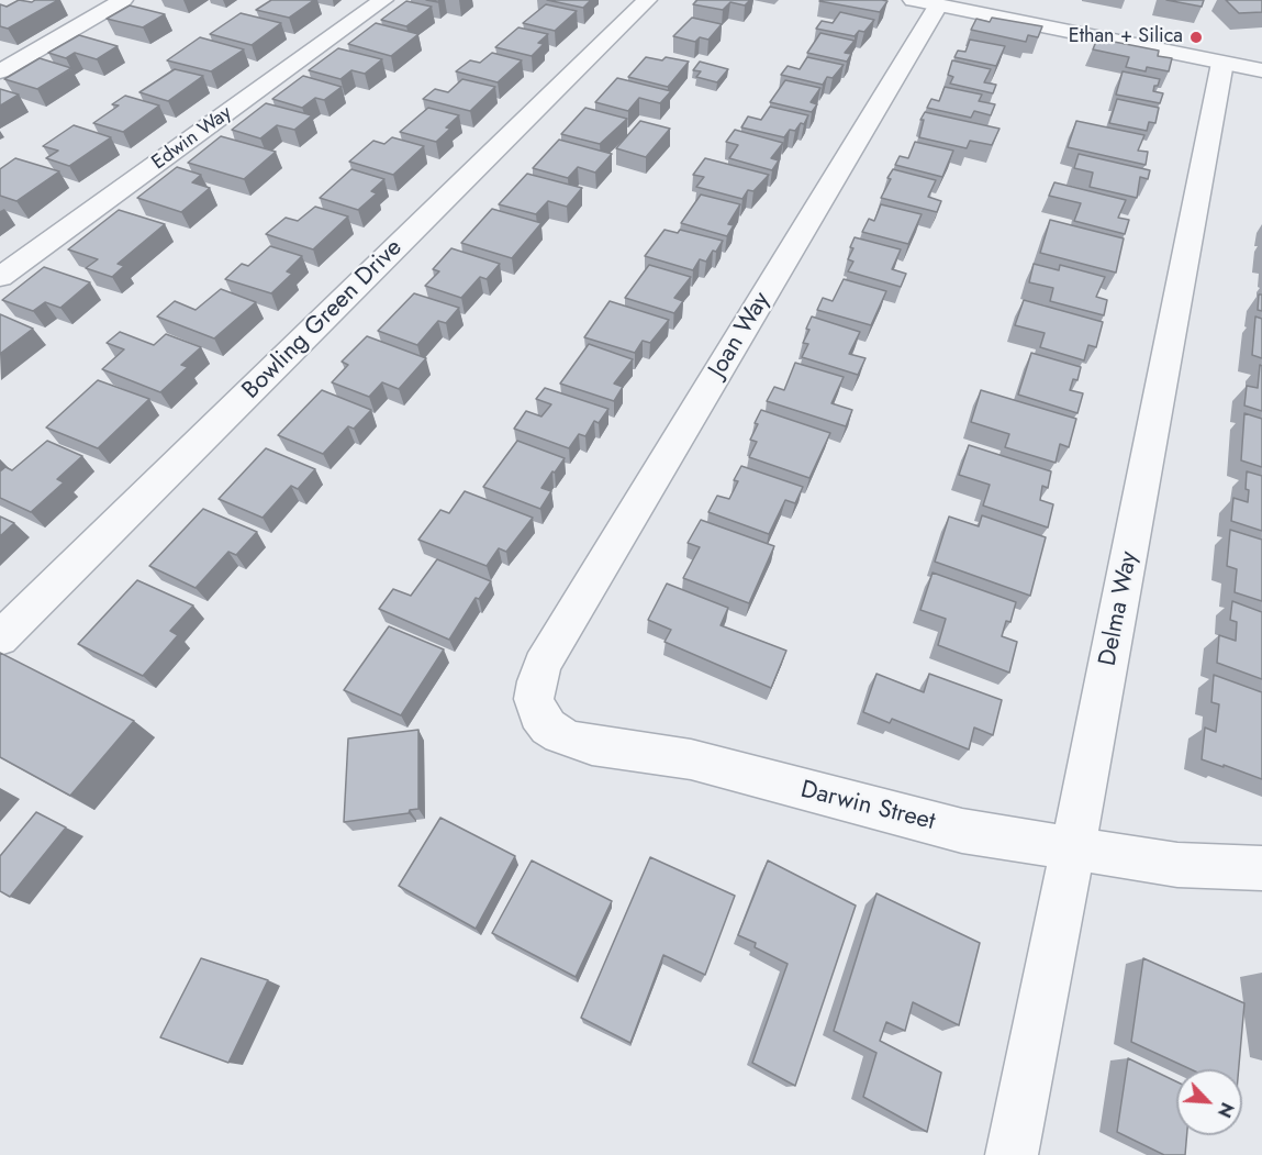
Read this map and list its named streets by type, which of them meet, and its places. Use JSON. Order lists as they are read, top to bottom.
{
  "streets": {
    "street": [
      "Edwin Way",
      "Bowling Green Drive",
      "Joan Way",
      "Delma Way",
      "Darwin Street"
    ]
  },
  "crossings": [
    ["Joan Way", "Darwin Street"],
    ["Delma Way", "Darwin Street"]
  ],
  "places": ["Ethan + Silica"],
  "north": "bottom right"
}
